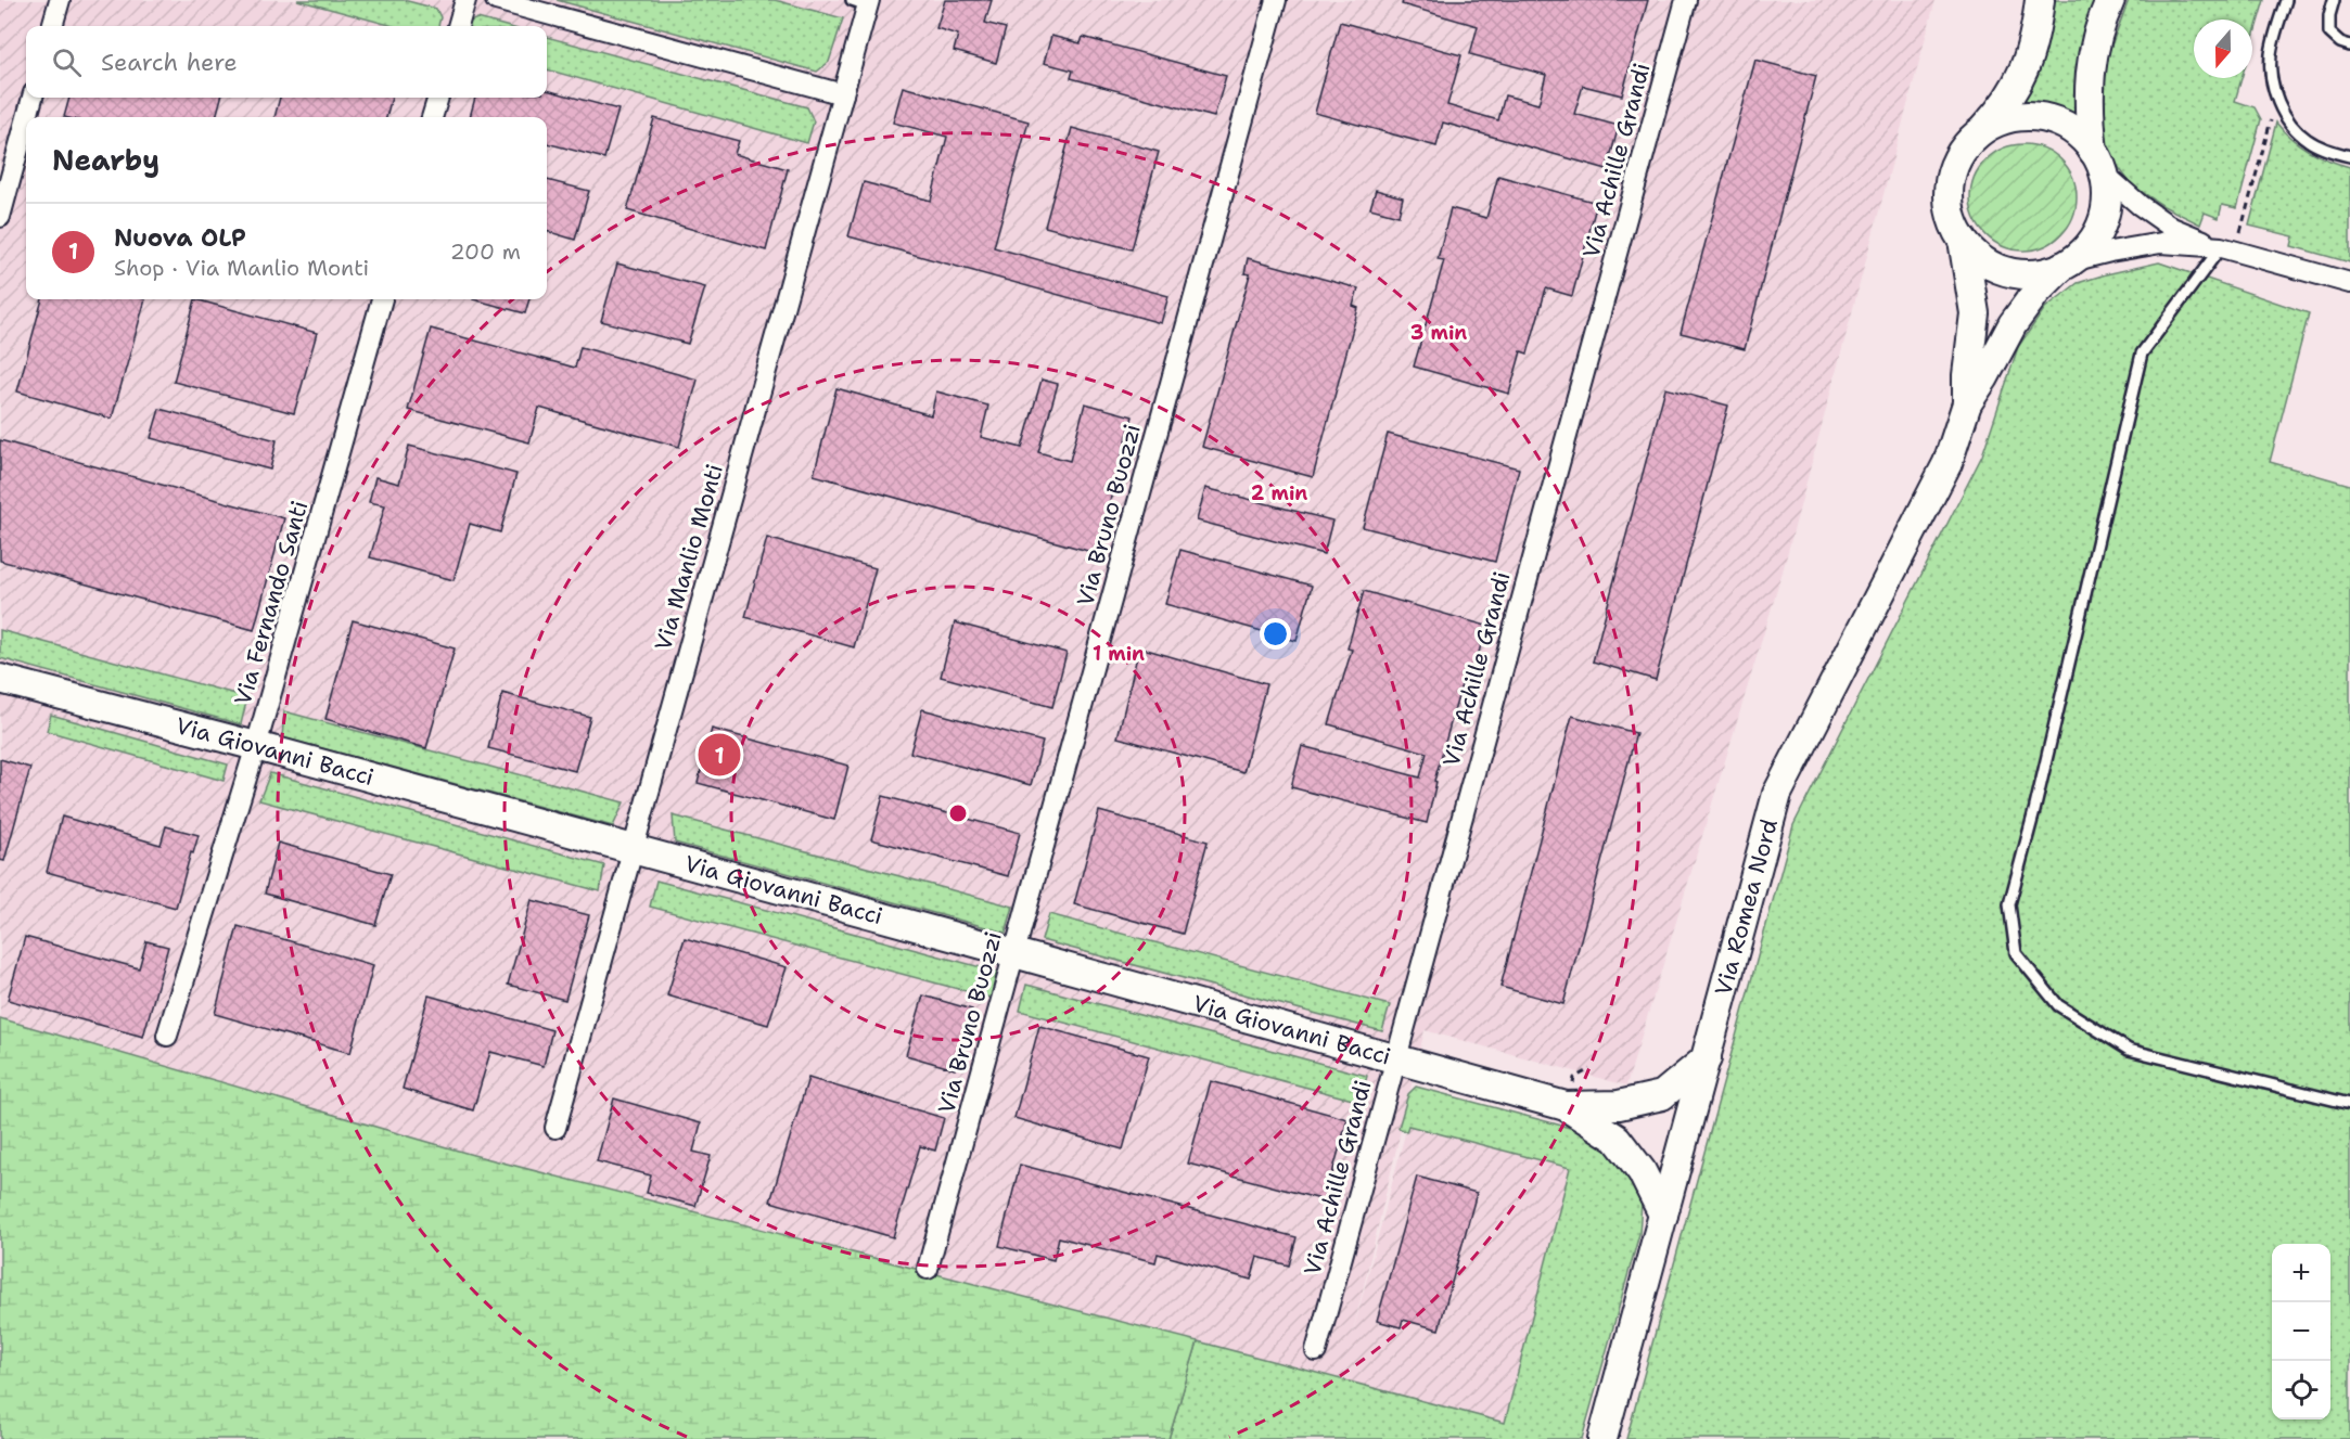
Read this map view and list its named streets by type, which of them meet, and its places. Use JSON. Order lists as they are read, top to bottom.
{
  "streets": {
    "main road": ["Via Giovanni Bacci", "Via Romea Nord"],
    "street": [
      "Via Achille Grandi",
      "Via Bruno Buozzi",
      "Via Manlio Monti",
      "Via Fernando Santi"
    ]
  },
  "crossings": [
    ["Via Achille Grandi", "Via Giovanni Bacci"],
    ["Via Bruno Buozzi", "Via Giovanni Bacci"],
    ["Via Manlio Monti", "Via Giovanni Bacci"],
    ["Via Fernando Santi", "Via Giovanni Bacci"],
    ["Via Giovanni Bacci", "Via Romea Nord"]
  ],
  "north": "bottom",
  "page": {
    "search": "Search here",
    "heading": "Nearby",
    "list": [
      {
        "mark": "1",
        "name": "Nuova OLP",
        "note": "Shop · Via Manlio Monti",
        "value": "200 m"
      }
    ],
    "pins": "1",
    "map_buttons": ["+", "−"]
  },
  "rings": ["3 min", "2 min", "1 min"]
}
